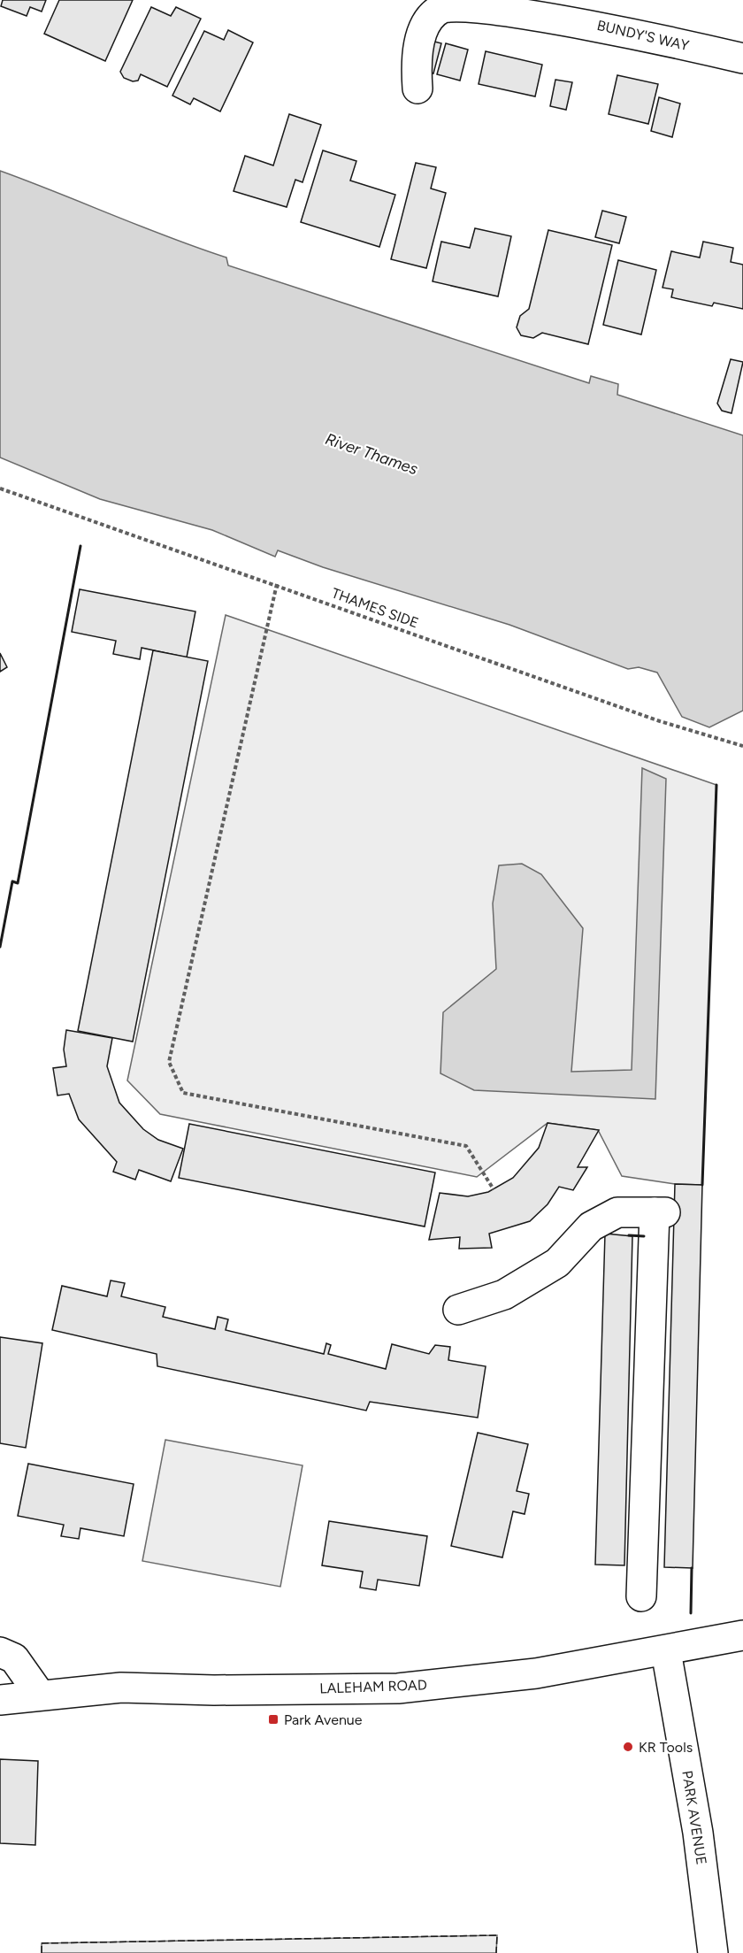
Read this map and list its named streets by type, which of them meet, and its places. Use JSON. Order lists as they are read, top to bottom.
{
  "streets": {
    "main road": ["BUNDY'S WAY", "LALEHAM ROAD", "PARK AVENUE"],
    "path": ["THAMES SIDE"]
  },
  "crossings": [
    ["LALEHAM ROAD", "PARK AVENUE"]
  ],
  "water": ["River Thames"],
  "places": {
    "transit": ["Park Avenue"],
    "other": ["KR Tools"]
  }
}
